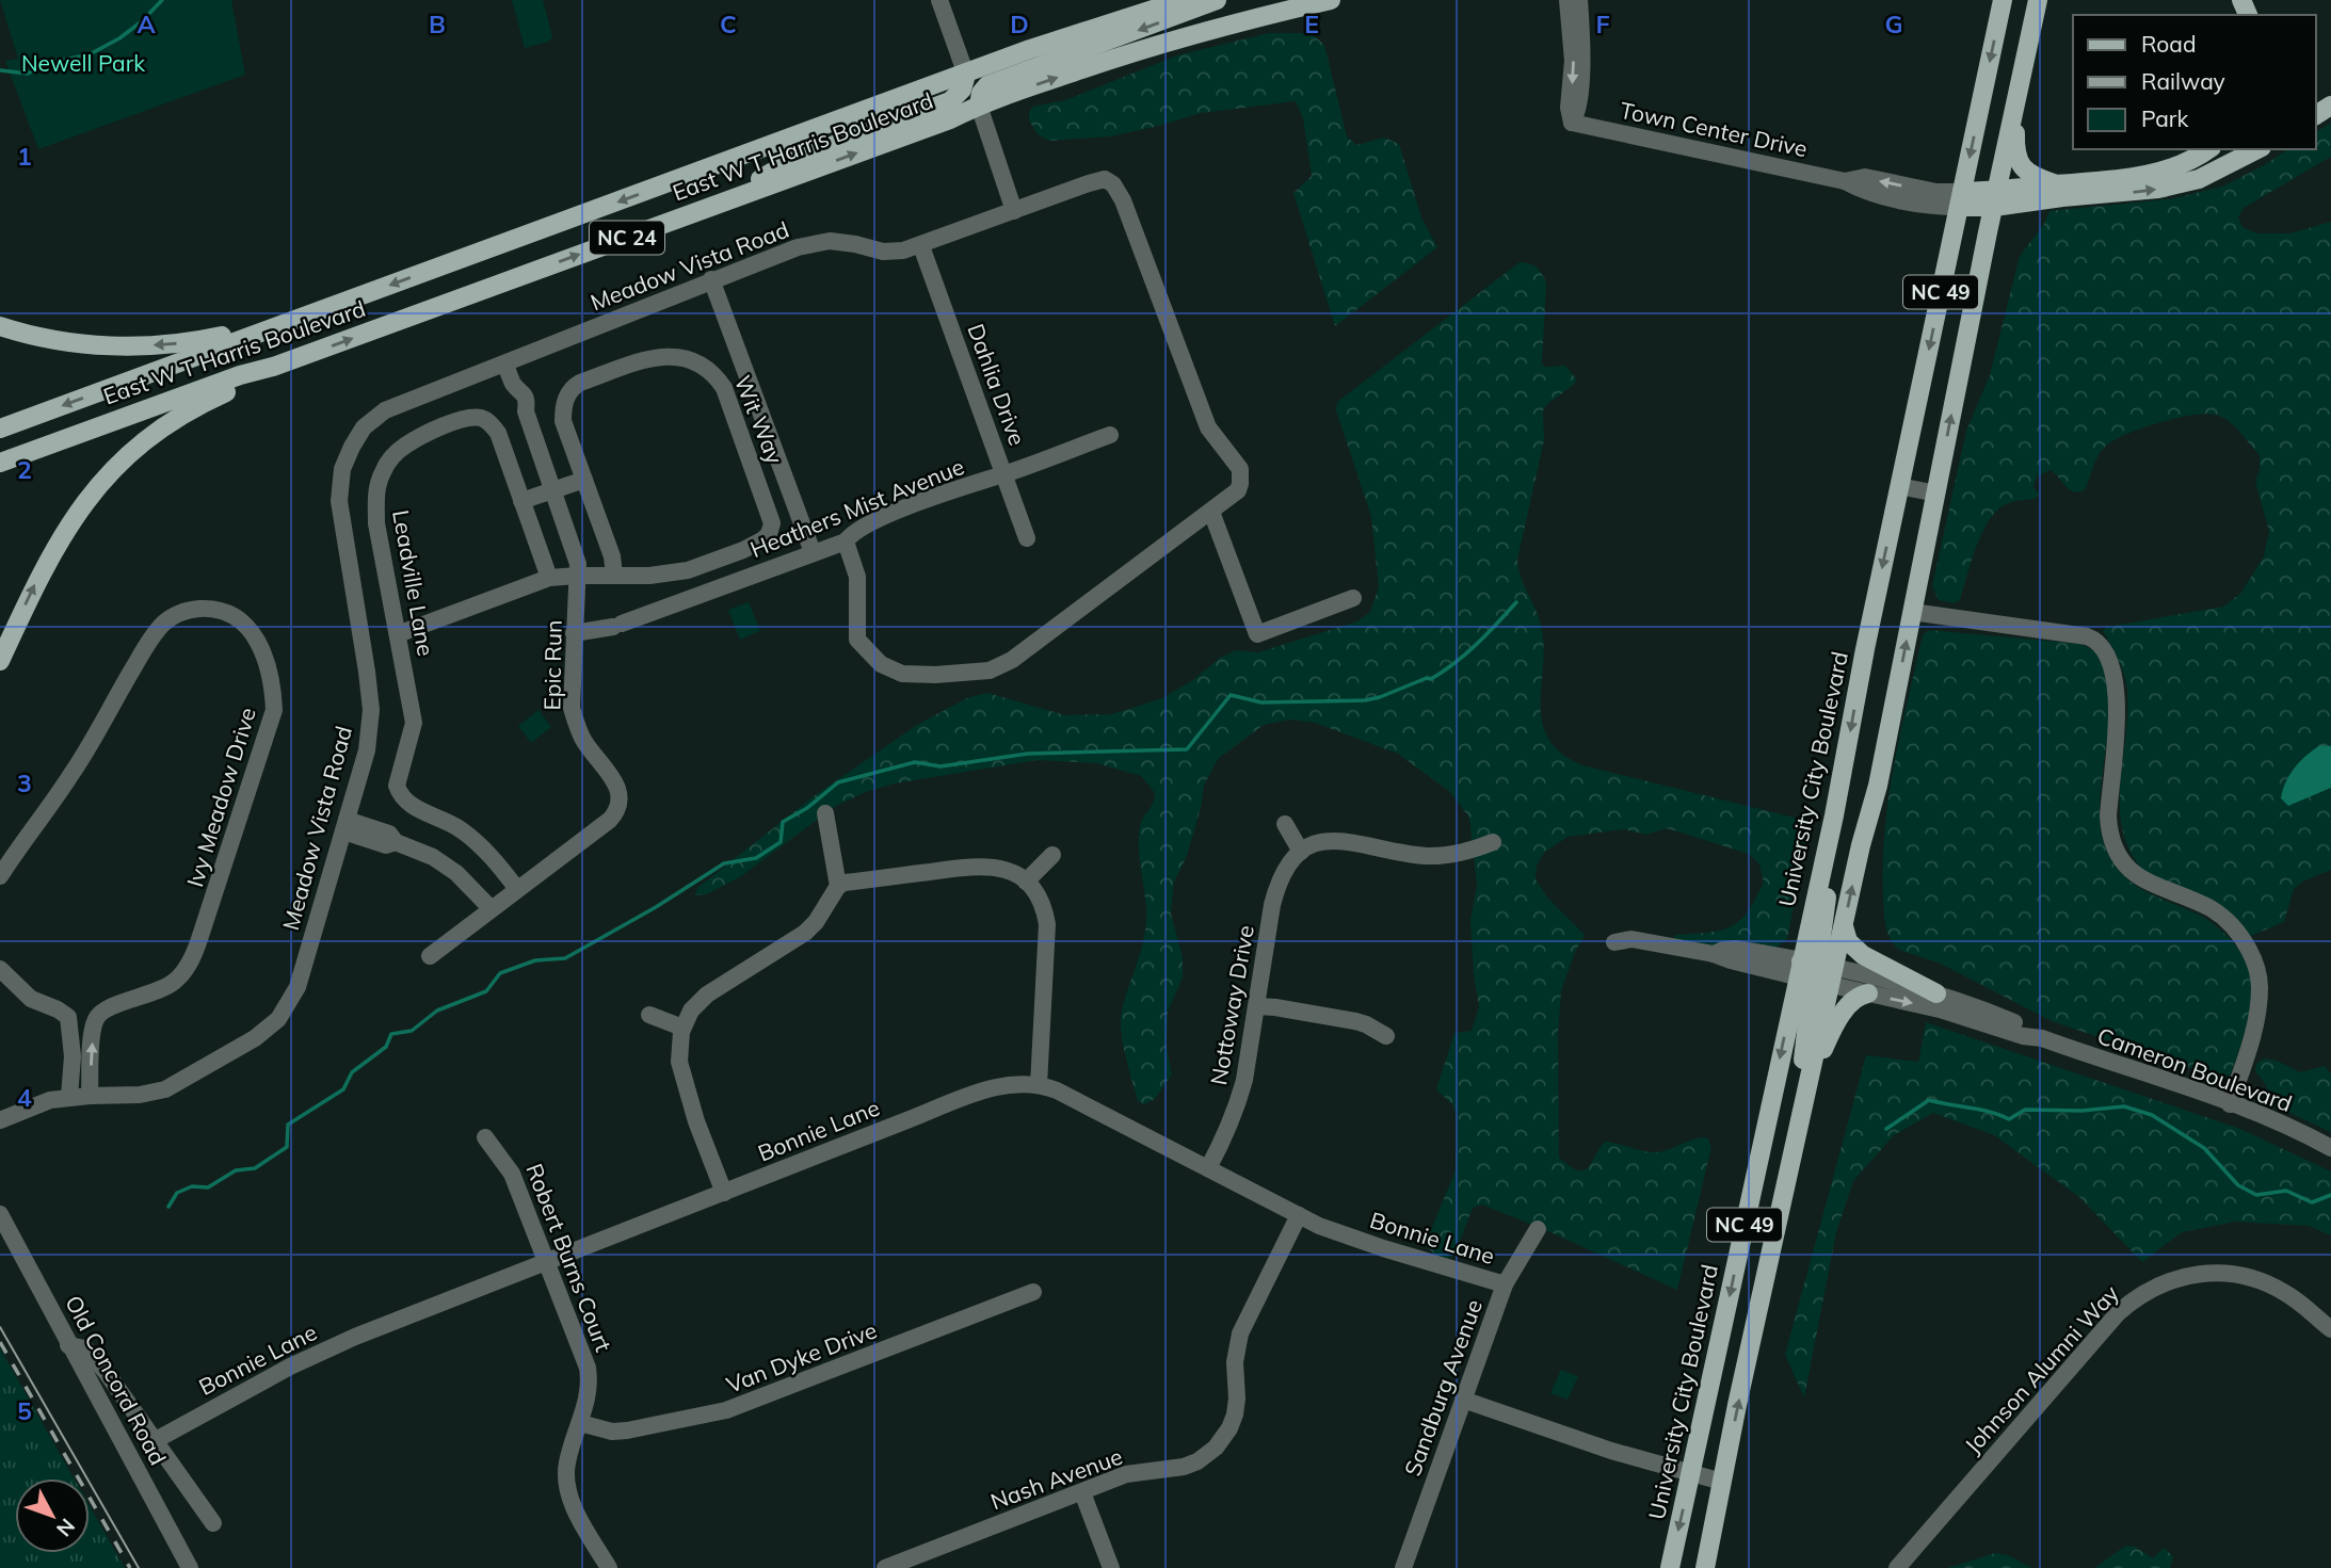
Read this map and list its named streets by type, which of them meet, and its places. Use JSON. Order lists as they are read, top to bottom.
{
  "streets": {
    "main road": [
      "East W T Harris Boulevard",
      "NC 24",
      "NC 49",
      "University City Boulevard"
    ],
    "street": [
      "Town Center Drive",
      "Meadow Vista Road",
      "Dahlia Drive",
      "Wit Way",
      "Heathers Mist Avenue",
      "Leadville Lane",
      "Epic Run",
      "Ivy Meadow Drive",
      "Nottoway Drive",
      "Cameron Boulevard",
      "Bonnie Lane",
      "Robert Burns Court",
      "Van Dyke Drive",
      "Johnson Alumni Way",
      "Old Concord Road",
      "Sandburg Avenue",
      "Nash Avenue"
    ]
  },
  "crossings": [
    ["Town Center Drive", "University City Boulevard"],
    ["Meadow Vista Road", "Dahlia Drive"],
    ["Meadow Vista Road", "Heathers Mist Avenue"],
    ["Meadow Vista Road", "Epic Run"],
    ["Dahlia Drive", "Heathers Mist Avenue"],
    ["Wit Way", "Leadville Lane"],
    ["Wit Way", "Epic Run"],
    ["Heathers Mist Avenue", "Epic Run"],
    ["Leadville Lane", "Epic Run"],
    ["University City Boulevard", "Cameron Boulevard"],
    ["Nottoway Drive", "Bonnie Lane"],
    ["Bonnie Lane", "Robert Burns Court"],
    ["Bonnie Lane", "Sandburg Avenue"],
    ["Bonnie Lane", "Nash Avenue"],
    ["Robert Burns Court", "Van Dyke Drive"]
  ],
  "parks": ["Newell Park"],
  "legend": ["Road", "Railway", "Park"],
  "north": "bottom right",
  "grid": {
    "columns": [
      "A",
      "B",
      "C",
      "D",
      "E",
      "F",
      "G"
    ],
    "rows": [
      "1",
      "2",
      "3",
      "4",
      "5"
    ]
  }
}
